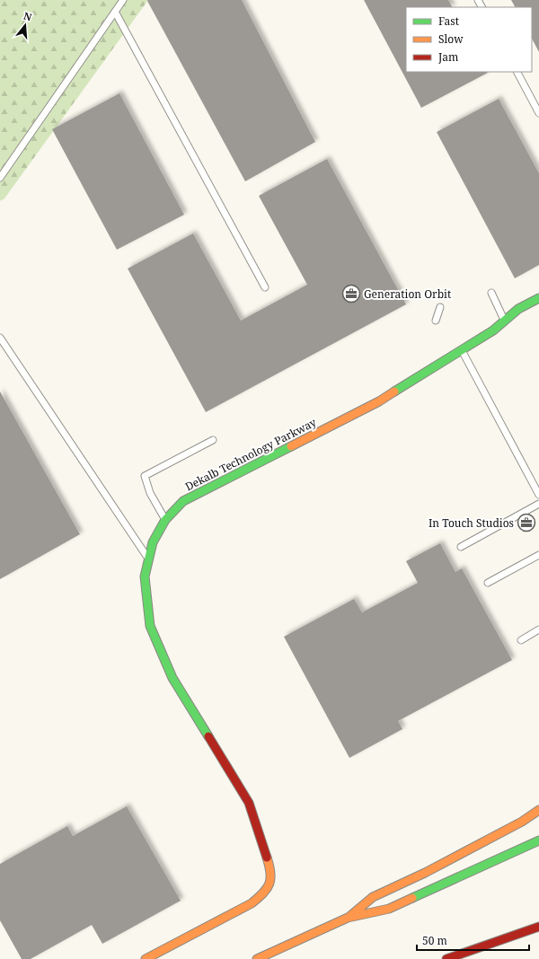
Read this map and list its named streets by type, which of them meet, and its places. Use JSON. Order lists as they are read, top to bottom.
{
  "streets": {
    "main road": ["Dekalb Technology Parkway"]
  },
  "places": {
    "office": ["Generation Orbit", "In Touch Studios"]
  },
  "legend": ["Fast", "Slow", "Jam"],
  "scale_bar": "50 m",
  "north": "top"
}
